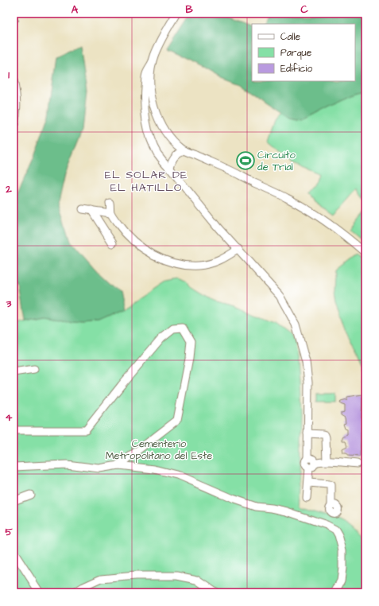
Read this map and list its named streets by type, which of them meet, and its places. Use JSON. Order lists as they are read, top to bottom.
{
  "districts": ["EL SOLAR DE EL HATILLO"],
  "parks": ["Cementerio Metropolitano del Este"],
  "places": {
    "sports": ["Circuito de Trial"]
  },
  "legend": ["Calle", "Parque", "Edificio"],
  "grid": {
    "columns": ["A", "B", "C"],
    "rows": [
      "1",
      "2",
      "3",
      "4",
      "5"
    ]
  }
}
